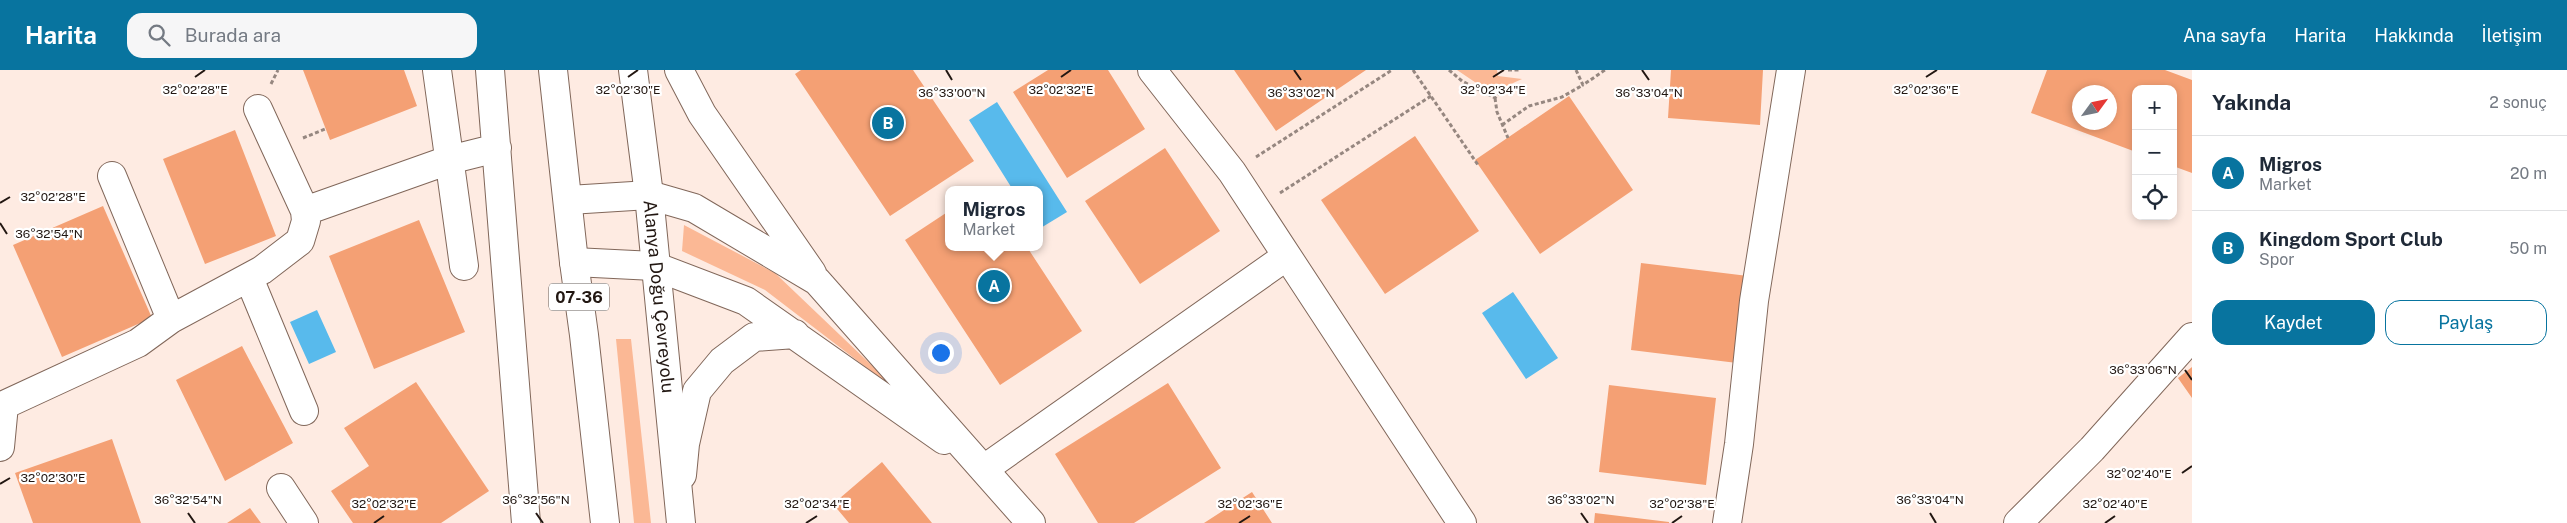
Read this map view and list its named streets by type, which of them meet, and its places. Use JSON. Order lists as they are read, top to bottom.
{
  "streets": {
    "main road": ["Alanya Doğu Çevreyolu", "07-36"]
  },
  "north": "top right",
  "page": {
    "header": "Harita",
    "search": "Burada ara",
    "nav": [
      "Ana sayfa",
      "Harita",
      "Hakkında",
      "İletişim"
    ],
    "heading": ["Yakında", "2 sonuç"],
    "map_buttons": ["+", "−"],
    "pins": ["B", "A"],
    "list": [
      {
        "mark": "A",
        "name": "Migros",
        "note": "Market",
        "value": "20 m"
      },
      {
        "mark": "B",
        "name": "Kingdom Sport Club",
        "note": "Spor",
        "value": "50 m"
      }
    ],
    "popup": ["Migros", "Market"],
    "buttons": ["Kaydet", "Paylaş"]
  },
  "coordinates": [
    "32°02'28\"E",
    "32°02'30\"E",
    "32°02'32\"E",
    "32°02'34\"E",
    "32°02'36\"E",
    "36°33'00\"N",
    "36°33'02\"N",
    "36°33'04\"N",
    "36°32'54\"N",
    "36°33'06\"N",
    "32°02'40\"E",
    "36°32'56\"N",
    "32°02'38\"E"
  ]
}
